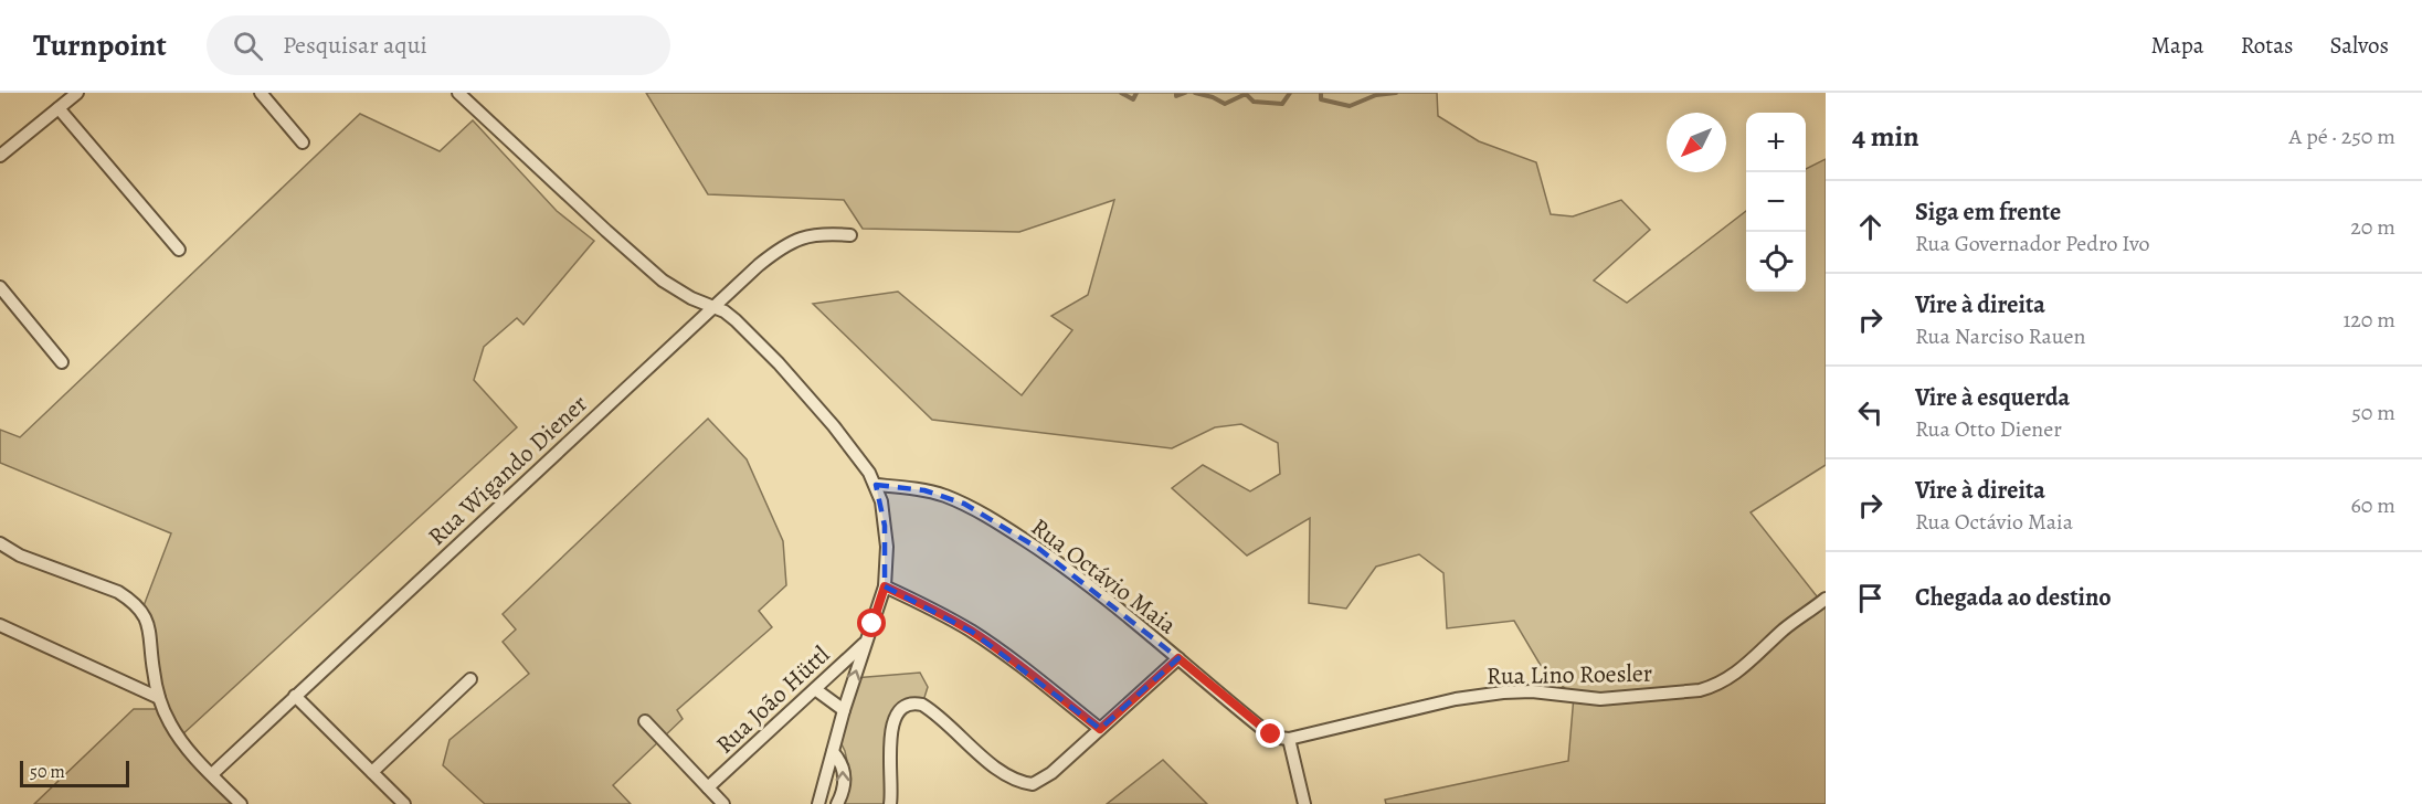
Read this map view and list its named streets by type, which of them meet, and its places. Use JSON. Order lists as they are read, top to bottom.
{
  "streets": {
    "street": [
      "Rua Wigando Diener",
      "Rua Octávio Maia",
      "Rua Lino Roesler",
      "Rua João Hüttl"
    ]
  },
  "crossings": [
    ["Rua Octávio Maia", "Rua Lino Roesler"]
  ],
  "scale_bar": "50 m",
  "north": "bottom left",
  "page": {
    "header": "Turnpoint",
    "search": "Pesquisar aqui",
    "nav": ["Mapa", "Rotas", "Salvos"],
    "heading": ["4 min", "A pé · 250 m"],
    "map_buttons": ["+", "−"],
    "list": [
      ["Siga em frente", "Rua Governador Pedro Ivo", "20 m"],
      ["Vire à direita", "Rua Narciso Rauen", "120 m"],
      ["Vire à esquerda", "Rua Otto Diener", "50 m"],
      ["Vire à direita", "Rua Octávio Maia", "60 m"],
      "Chegada ao destino"
    ],
    "scale": "50 m"
  }
}
